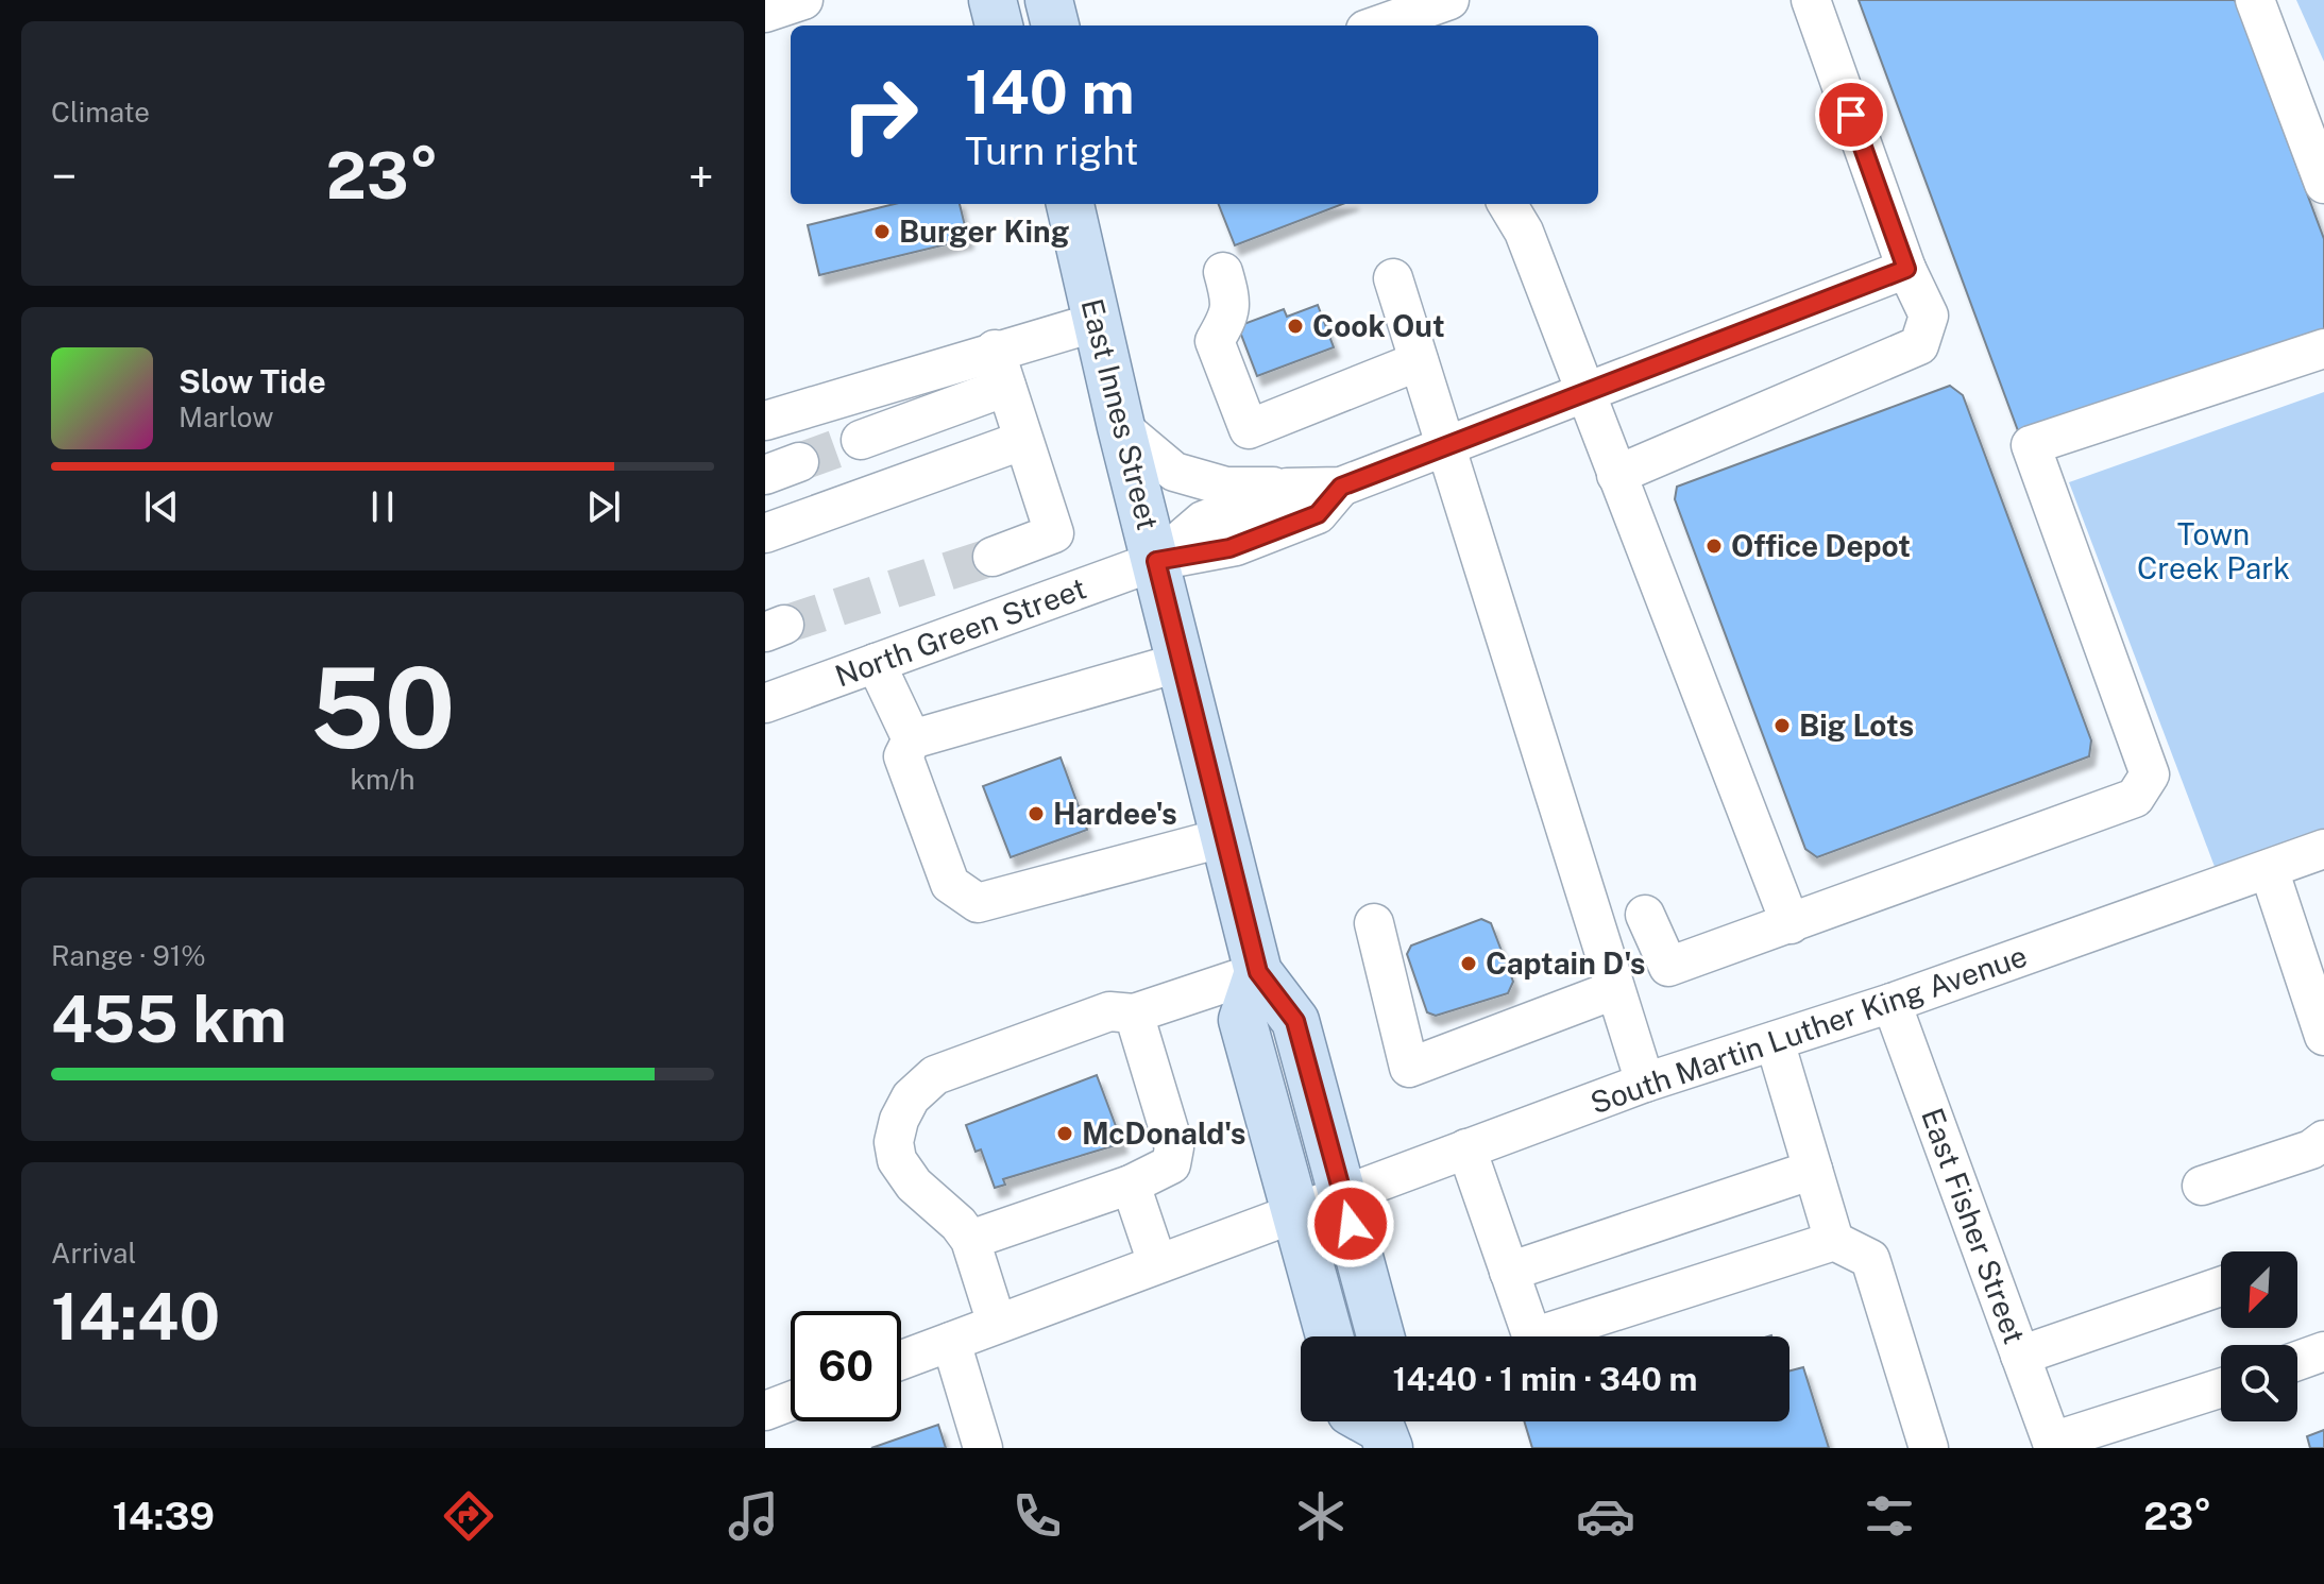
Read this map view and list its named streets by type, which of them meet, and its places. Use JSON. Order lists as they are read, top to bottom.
{
  "streets": {
    "main road": ["East Innes Street"],
    "street": ["North Green Street", "South Martin Luther King Avenue", "East Fisher Street"]
  },
  "crossings": [
    ["East Innes Street", "North Green Street"],
    ["East Innes Street", "South Martin Luther King Avenue"],
    ["South Martin Luther King Avenue", "East Fisher Street"]
  ],
  "parks": ["Town Creek Park"],
  "places": [
    "Burger King",
    "Cook Out",
    "Office Depot",
    "Big Lots",
    "Hardee's",
    "Captain D's",
    "McDonald's"
  ],
  "north": "bottom left",
  "page": {
    "tile": [
      "Climate",
      ["50", "km/h"],
      ["Range · 91%", "455 km"],
      ["Arrival", "14:40"]
    ],
    "turn": ["140 m", "Turn right"],
    "heat": ["−", "23°", "+"],
    "song": ["Slow Tide", "Marlow"],
    "limit": "60",
    "trip": "14:40 · 1 min · 340 m",
    "tabs": ["14:39", "23°"]
  }
}
